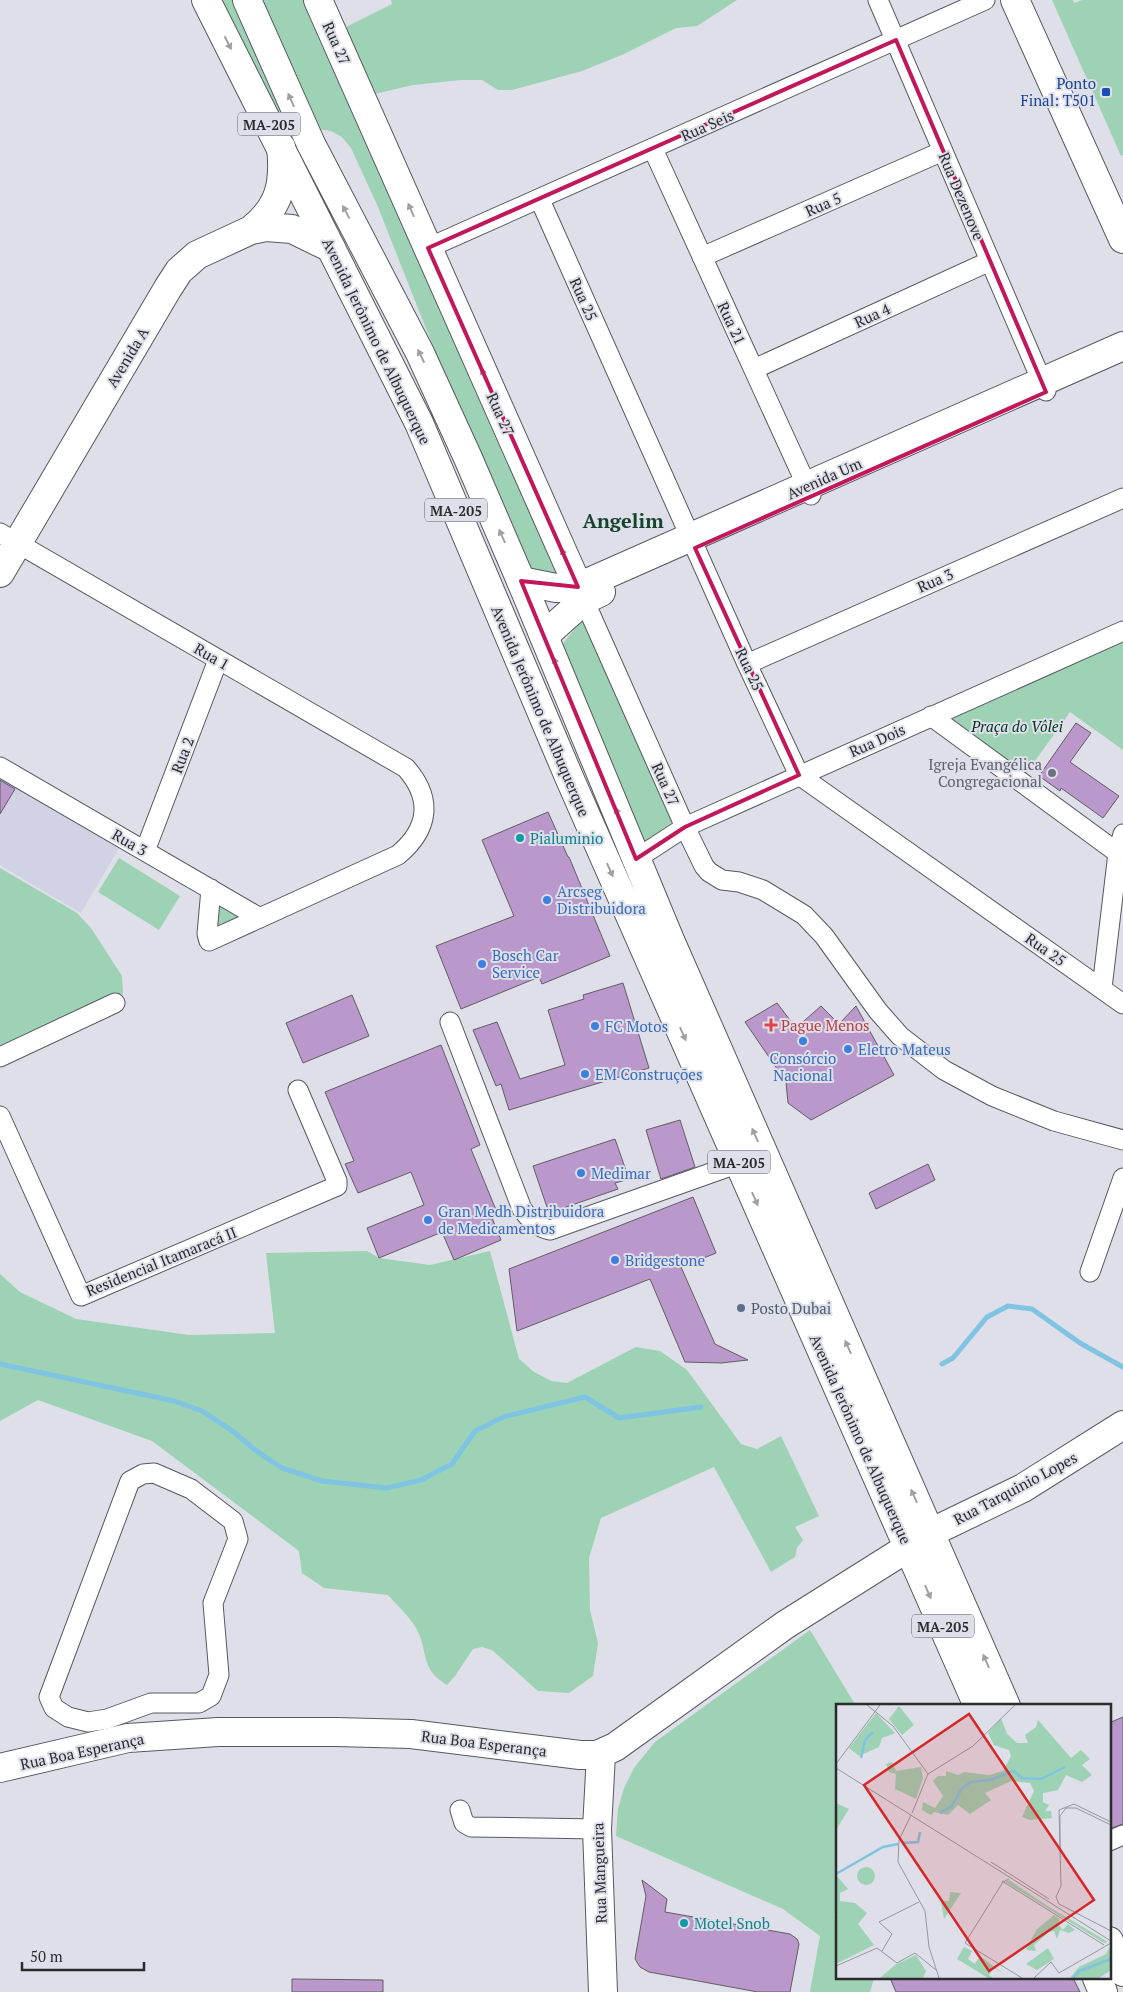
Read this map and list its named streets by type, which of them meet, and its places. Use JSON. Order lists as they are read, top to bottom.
{
  "streets": {
    "main road": [
      "Rua 27",
      "MA-205",
      "Avenida Jerônimo de Albuquerque",
      "Avenida A",
      "Avenida Um",
      "Rua Tarquinio Lopes",
      "Rua Boa Esperança",
      "Rua Mangueira"
    ],
    "street": [
      "Rua Seis",
      "Rua Dezenove",
      "Rua 5",
      "Rua 25",
      "Rua 4",
      "Rua 21",
      "Rua 3",
      "Rua 1",
      "Rua Dois",
      "Rua 2",
      "Residencial Itamaracá II"
    ]
  },
  "crossings": [
    ["Rua 27", "Rua Seis"],
    ["Rua 27", "Avenida Um"],
    ["Rua 27", "Rua Dois"],
    ["Rua Seis", "Rua Dezenove"],
    ["Rua Seis", "Rua 25"],
    ["Rua Seis", "Rua 21"],
    ["Rua Dezenove", "Rua 5"],
    ["Rua Dezenove", "Rua 4"],
    ["Rua Dezenove", "Avenida Um"],
    ["Rua 5", "Rua 21"],
    ["Rua 25", "Avenida Um"],
    ["Rua 25", "Rua 3"],
    ["Rua 25", "Rua Dois"],
    ["Rua 4", "Rua 21"],
    ["Rua 21", "Avenida Um"],
    ["Avenida Jerônimo de Albuquerque", "Avenida A"],
    ["Avenida Jerônimo de Albuquerque", "Avenida Um"],
    ["Avenida Jerônimo de Albuquerque", "Rua Dois"],
    ["Avenida Jerônimo de Albuquerque", "Rua Tarquinio Lopes"],
    ["Avenida Jerônimo de Albuquerque", "Rua Boa Esperança"],
    ["Avenida A", "Rua 1"],
    ["Rua 3", "Rua 1"],
    ["Rua 3", "Rua 2"],
    ["Rua 1", "Rua 2"],
    ["Rua Tarquinio Lopes", "Rua Boa Esperança"],
    ["Rua Boa Esperança", "Rua Mangueira"]
  ],
  "districts": ["Angelim"],
  "parks": ["Praça do Vôlei"],
  "places": {
    "transit": ["Ponto Final: T501"],
    "other": [
      "Igreja Evangélica Congregacional",
      "Pialuminio",
      "Arcseg Distribuidora",
      "Bosch Car Service",
      "FC Motos",
      "Consórcio Nacional",
      "Eletro Mateus",
      "EM Construções",
      "Medimar",
      "Gran Medh Distribuidora de Medicamentos",
      "Bridgestone",
      "Posto Dubai",
      "Motel Snob"
    ],
    "health": ["Pague Menos"]
  },
  "scale_bar": "50 m"
}
